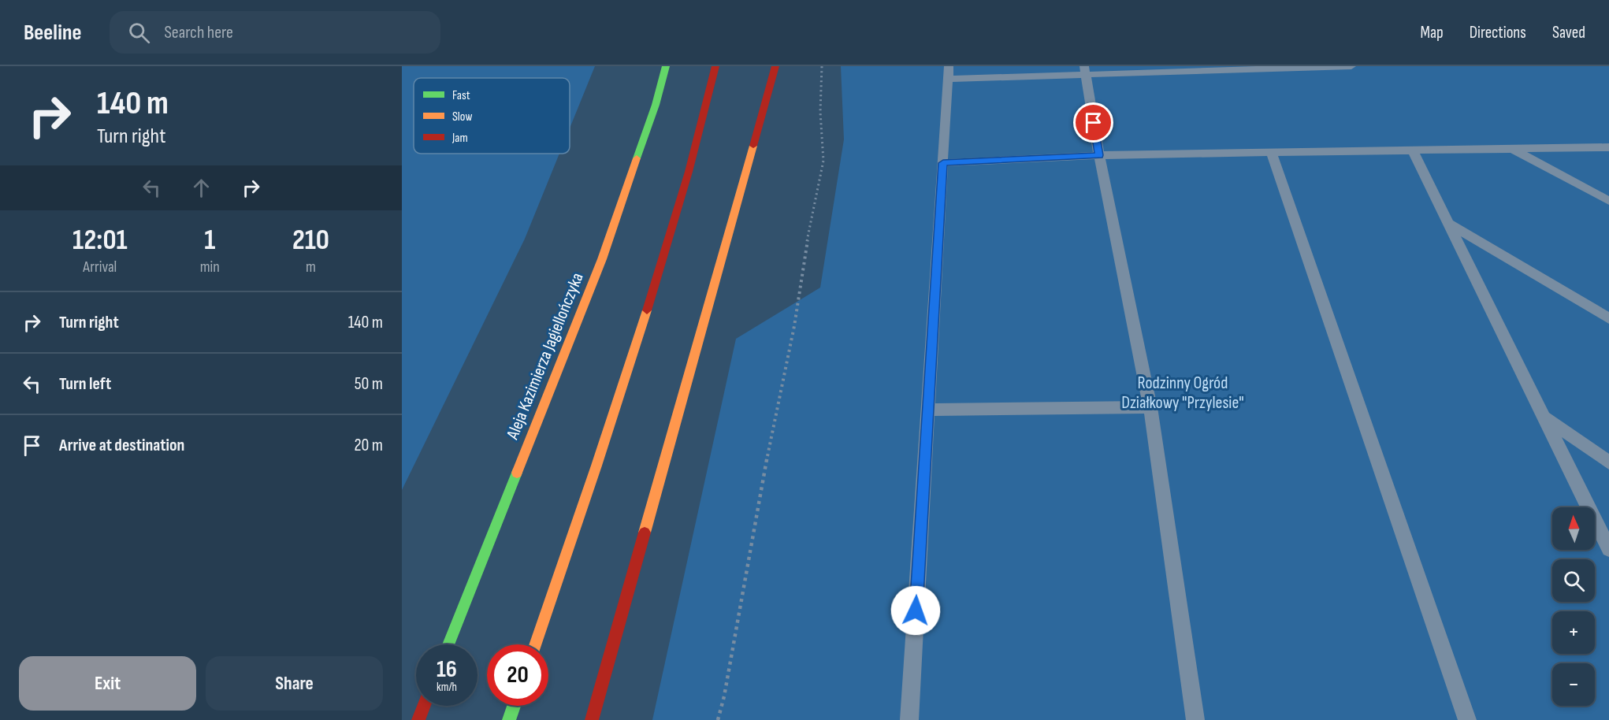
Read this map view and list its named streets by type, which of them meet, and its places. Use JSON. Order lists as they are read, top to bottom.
{
  "streets": {
    "highway": ["Aleja Kazimierza Jagiellończyka"]
  },
  "parks": ["Rodzinny Ogród Działkowy \"Przylesie\""],
  "legend": ["Fast", "Slow", "Jam"],
  "north": "top",
  "page": {
    "header": "Beeline",
    "search": "Search here",
    "nav": ["Map", "Directions", "Saved"],
    "turn": ["140 m", "Turn right"],
    "eta": [
      "12:01",
      "Arrival",
      "1",
      "min",
      "210",
      "m"
    ],
    "list": [
      {
        "name": "Turn right",
        "value": "140 m"
      },
      {
        "name": "Turn left",
        "value": "50 m"
      },
      {
        "name": "Arrive at destination",
        "value": "20 m"
      }
    ],
    "map_buttons": ["+", "−"],
    "speed": "16 km/h",
    "limit": "20",
    "buttons": ["Exit", "Share"]
  }
}
